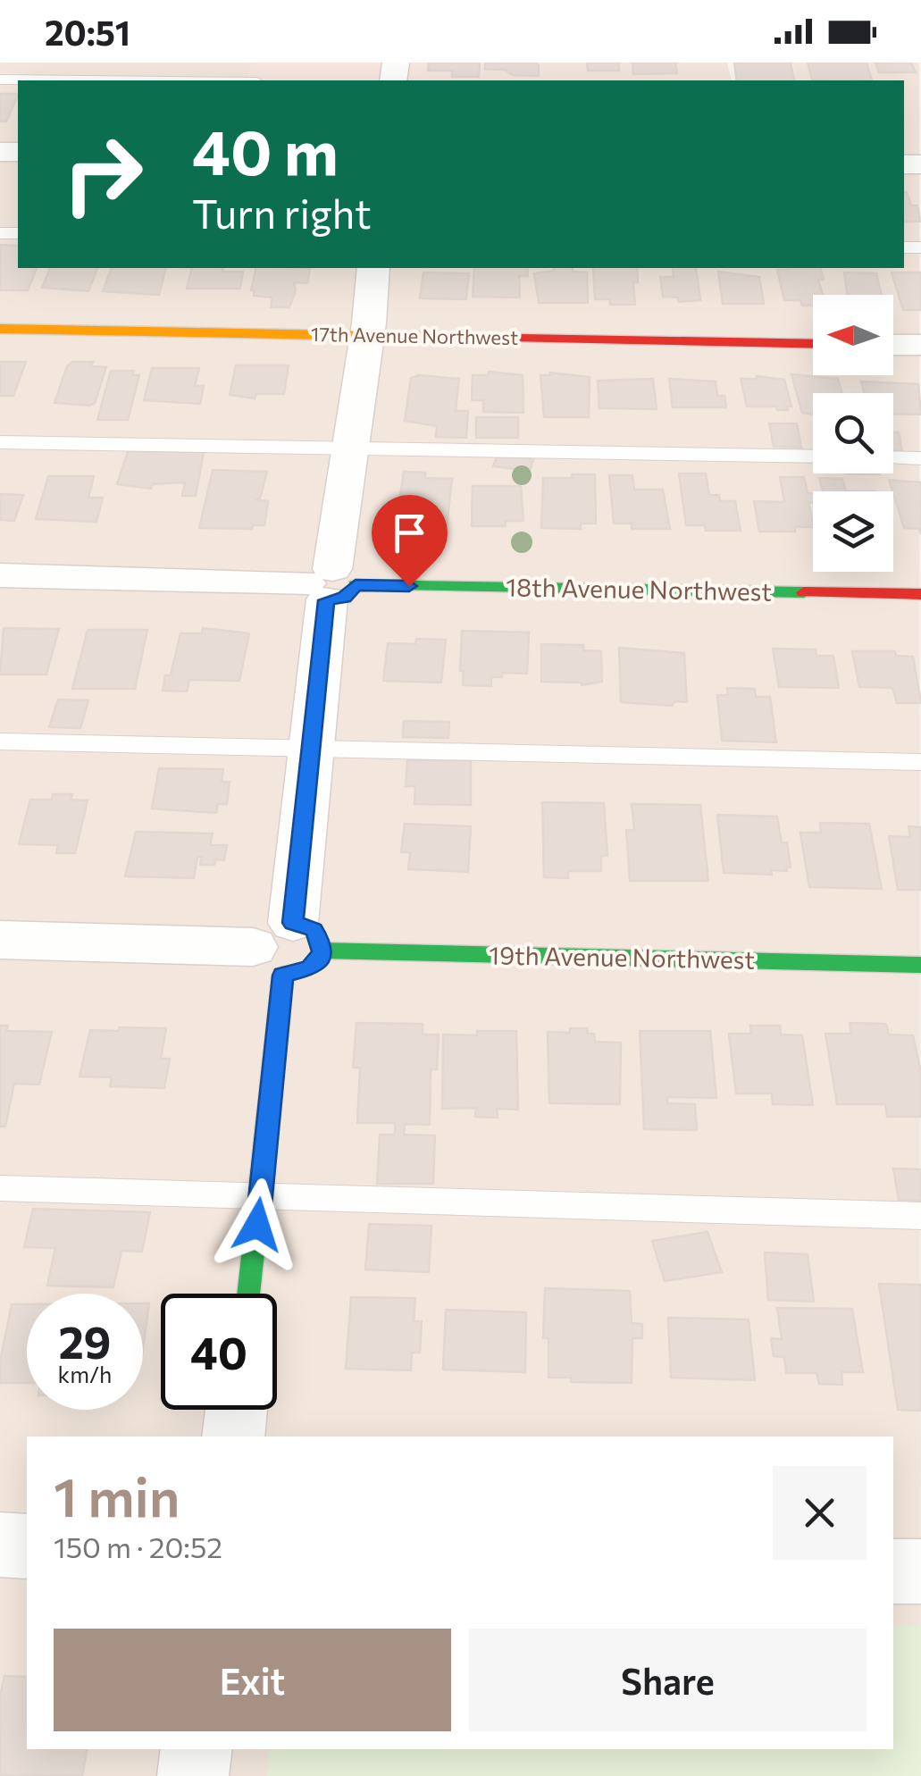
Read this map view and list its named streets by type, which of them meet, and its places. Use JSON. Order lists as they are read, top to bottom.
{
  "streets": {
    "street": ["17th Avenue Northwest", "18th Avenue Northwest", "19th Avenue Northwest"]
  },
  "north": "left",
  "page": {
    "status": "20:51",
    "turn": ["40 m", "Turn right"],
    "speed": "29 km/h",
    "limit": "40",
    "heading": ["1 min", "150 m · 20:52"],
    "buttons": ["Exit", "Share"]
  }
}
